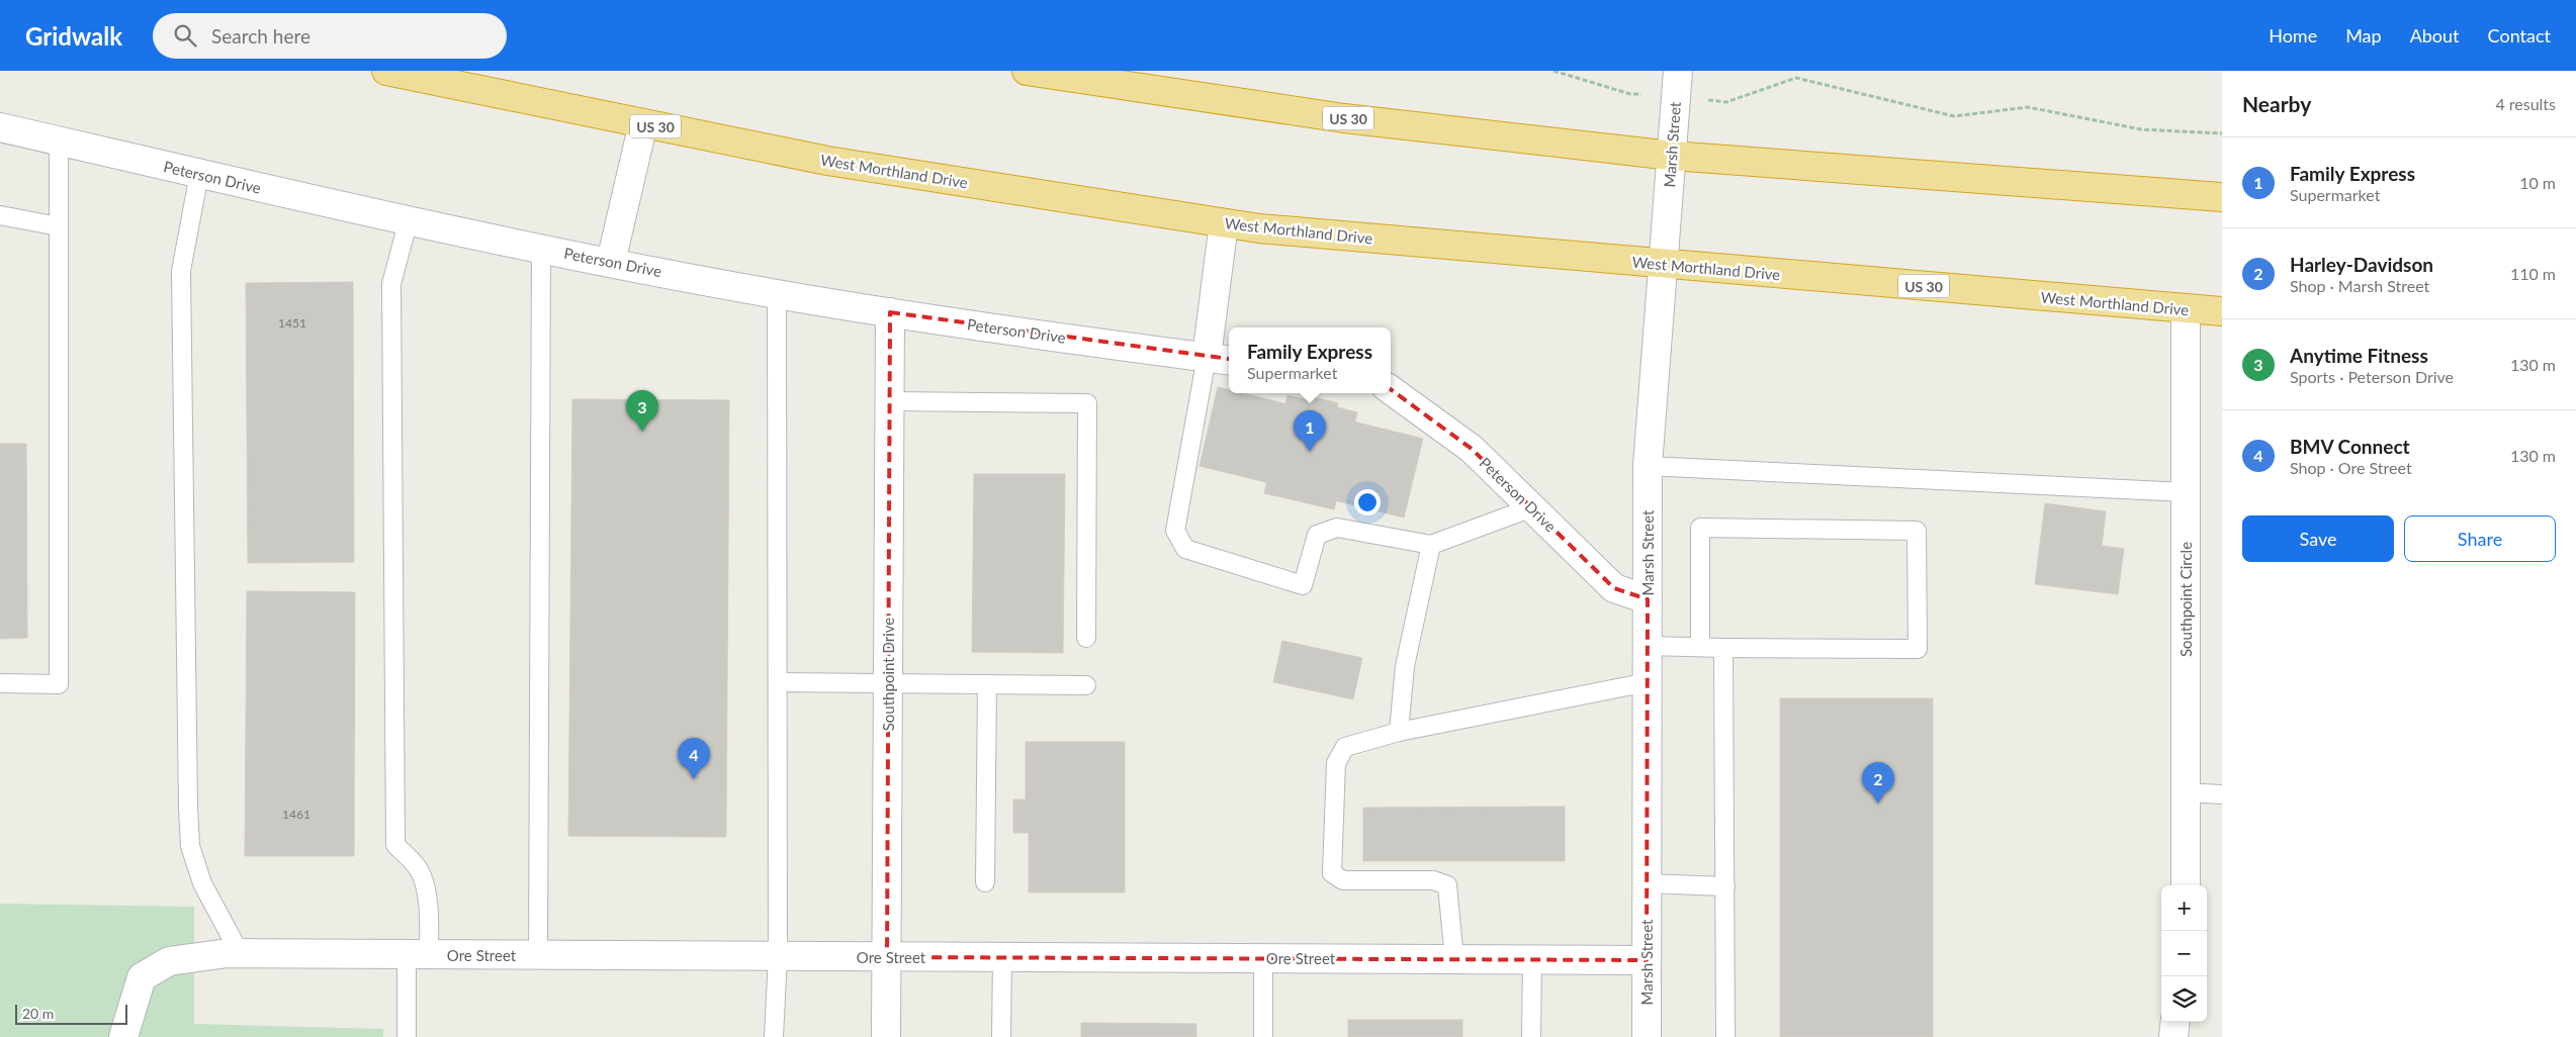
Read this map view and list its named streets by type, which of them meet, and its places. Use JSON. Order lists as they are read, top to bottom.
{
  "streets": {
    "highway": ["US 30", "West Morthland Drive"],
    "street": [
      "Marsh Street",
      "Peterson Drive",
      "Southpoint Circle",
      "Southpoint Drive",
      "Ore Street"
    ]
  },
  "crossings": [
    ["US 30", "Marsh Street"],
    ["Marsh Street", "West Morthland Drive"],
    ["Marsh Street", "Peterson Drive"],
    ["Marsh Street", "Ore Street"],
    ["West Morthland Drive", "Southpoint Circle"],
    ["Peterson Drive", "Southpoint Drive"],
    ["Southpoint Drive", "Ore Street"]
  ],
  "house_numbers": ["1451", "1461"],
  "scale_bar": "20 m",
  "page": {
    "header": "Gridwalk",
    "search": "Search here",
    "nav": [
      "Home",
      "Map",
      "About",
      "Contact"
    ],
    "heading": ["Nearby", "4 results"],
    "list": [
      {
        "mark": "1",
        "name": "Family Express",
        "note": "Supermarket",
        "value": "10 m"
      },
      {
        "mark": "2",
        "name": "Harley-Davidson",
        "note": "Shop · Marsh Street",
        "value": "110 m"
      },
      {
        "mark": "3",
        "name": "Anytime Fitness",
        "note": "Sports · Peterson Drive",
        "value": "130 m"
      },
      {
        "mark": "4",
        "name": "BMV Connect",
        "note": "Shop · Ore Street",
        "value": "130 m"
      }
    ],
    "popup": ["Family Express", "Supermarket"],
    "pins": [
      "3",
      "1",
      "4",
      "2"
    ],
    "buttons": ["Save", "Share"],
    "map_buttons": ["+", "−"],
    "scale": "20 m"
  }
}
